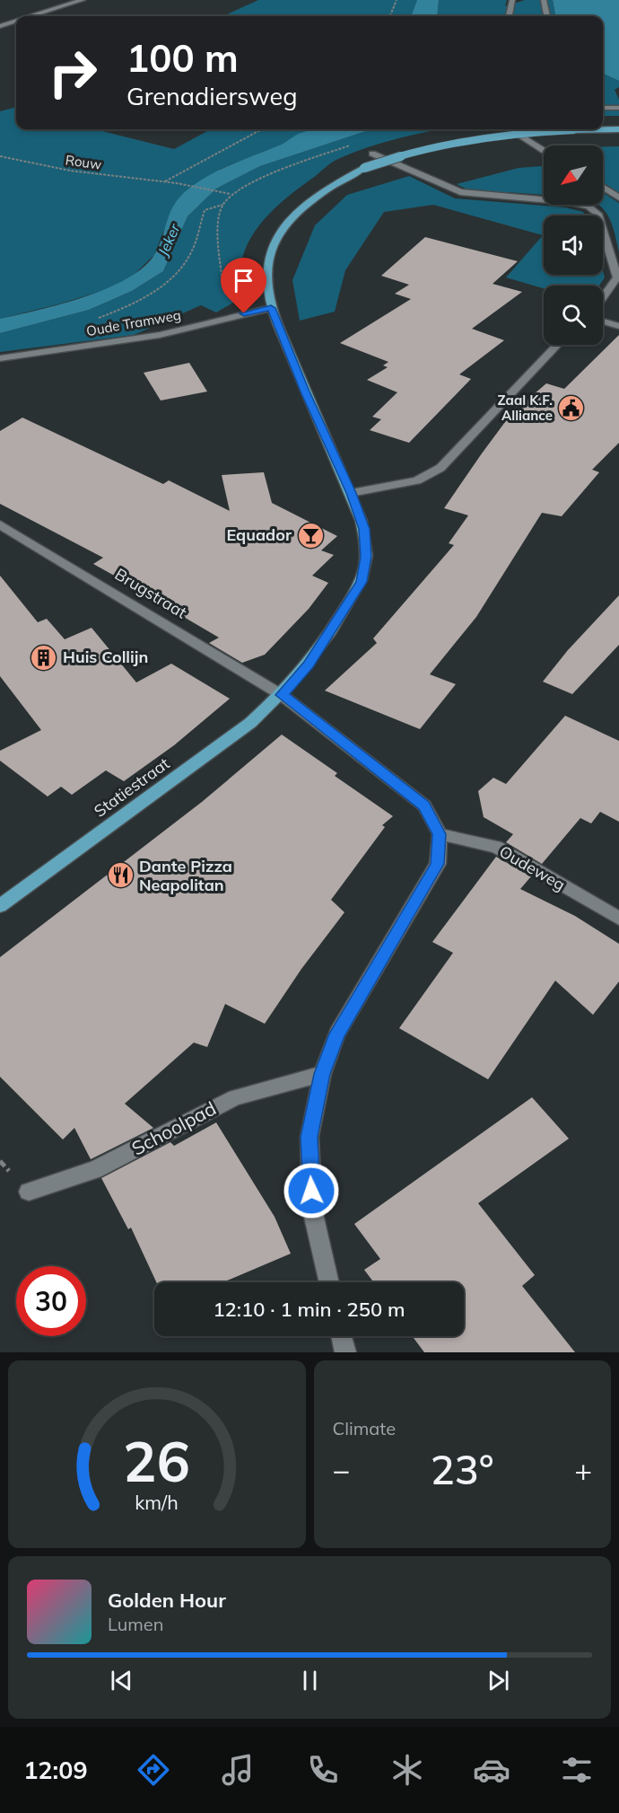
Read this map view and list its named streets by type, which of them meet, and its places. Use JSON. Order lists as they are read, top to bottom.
{
  "streets": {
    "main road": ["Statiestraat"],
    "street": [
      "Oude Tramweg",
      "Brugstraat",
      "Oudeweg",
      "Schoolpad"
    ],
    "path": ["Rouw"]
  },
  "crossings": [
    ["Oude Tramweg", "Statiestraat"],
    ["Brugstraat", "Statiestraat"]
  ],
  "water": ["Jeker"],
  "places": {
    "public building": ["Zaal K.F. Alliance"],
    "bar": ["Equador"],
    "building": ["Huis Collijn"],
    "restaurant": ["Dante Pizza Neapolitan"]
  },
  "north": "bottom left",
  "page": {
    "turn": ["100 m", "Grenadiersweg"],
    "limit": "30",
    "trip": "12:10 · 1 min · 250 m",
    "tile": "Climate",
    "heat": ["−", "23°", "+"],
    "song": ["Golden Hour", "Lumen"],
    "tabs": "12:09",
    "gauge": ["26", "km/h"]
  }
}
